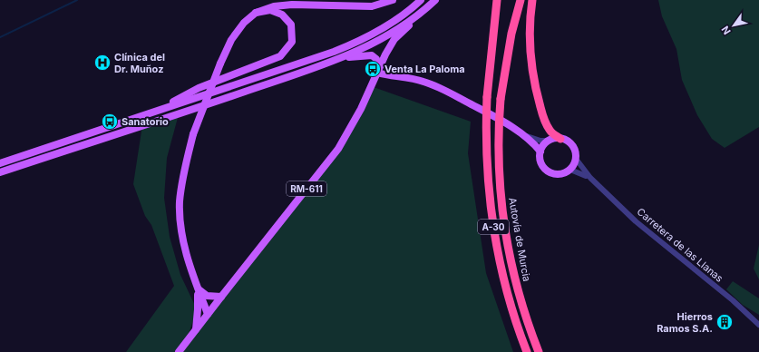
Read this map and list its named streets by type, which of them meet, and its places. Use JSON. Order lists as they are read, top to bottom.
{
  "streets": {
    "highway": ["A-30", "Autovía de Murcia"],
    "main road": ["RM-611"],
    "street": ["Carretera de las Llanas"]
  },
  "places": {
    "hospital": ["Clínica del Dr. Muñoz"],
    "bus stop": ["Venta La Paloma", "Sanatorio"],
    "building": ["Hierros Ramos S.A."]
  },
  "north": "bottom left"
}
